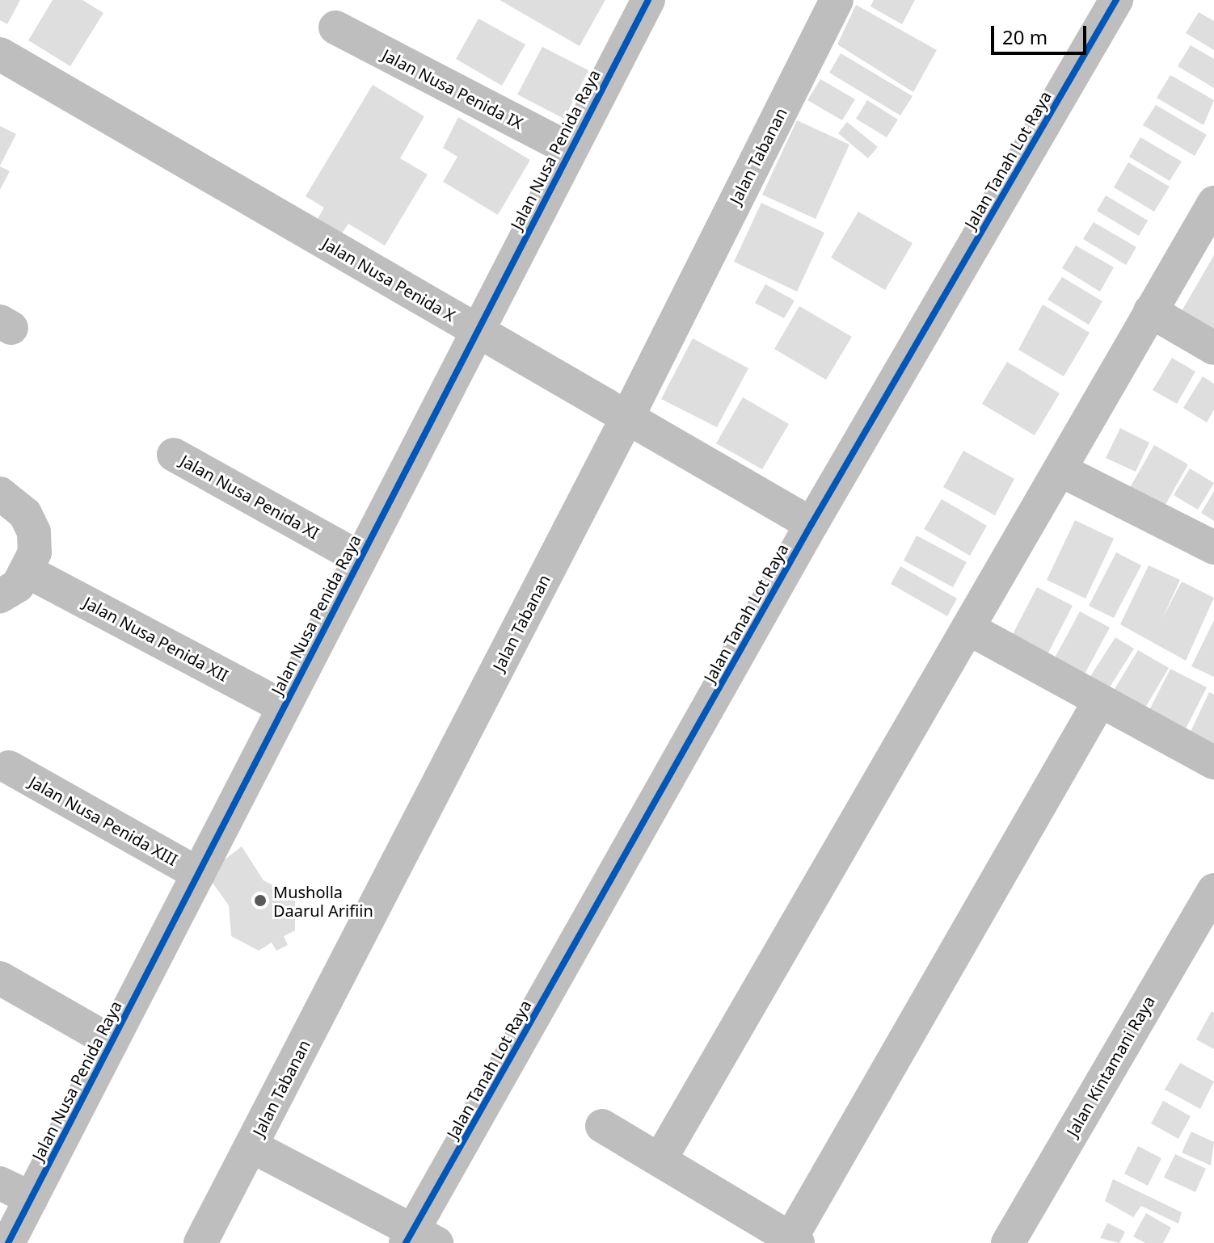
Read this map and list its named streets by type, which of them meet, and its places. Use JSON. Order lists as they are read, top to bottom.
{
  "streets": {
    "street": [
      "Jalan Nusa Penida IX",
      "Jalan Nusa Penida Raya",
      "Jalan Tabanan",
      "Jalan Tanah Lot Raya",
      "Jalan Nusa Penida X",
      "Jalan Nusa Penida XI",
      "Jalan Nusa Penida XII",
      "Jalan Nusa Penida XIII",
      "Jalan Kintamani Raya"
    ]
  },
  "crossings": [
    ["Jalan Nusa Penida IX", "Jalan Nusa Penida Raya"],
    ["Jalan Nusa Penida Raya", "Jalan Nusa Penida X"],
    ["Jalan Nusa Penida Raya", "Jalan Nusa Penida XI"],
    ["Jalan Nusa Penida Raya", "Jalan Nusa Penida XII"],
    ["Jalan Nusa Penida Raya", "Jalan Nusa Penida XIII"],
    ["Jalan Tabanan", "Jalan Nusa Penida X"],
    ["Jalan Tanah Lot Raya", "Jalan Nusa Penida X"]
  ],
  "places": ["Musholla Daarul Arifiin"],
  "scale_bar": "20 m"
}
